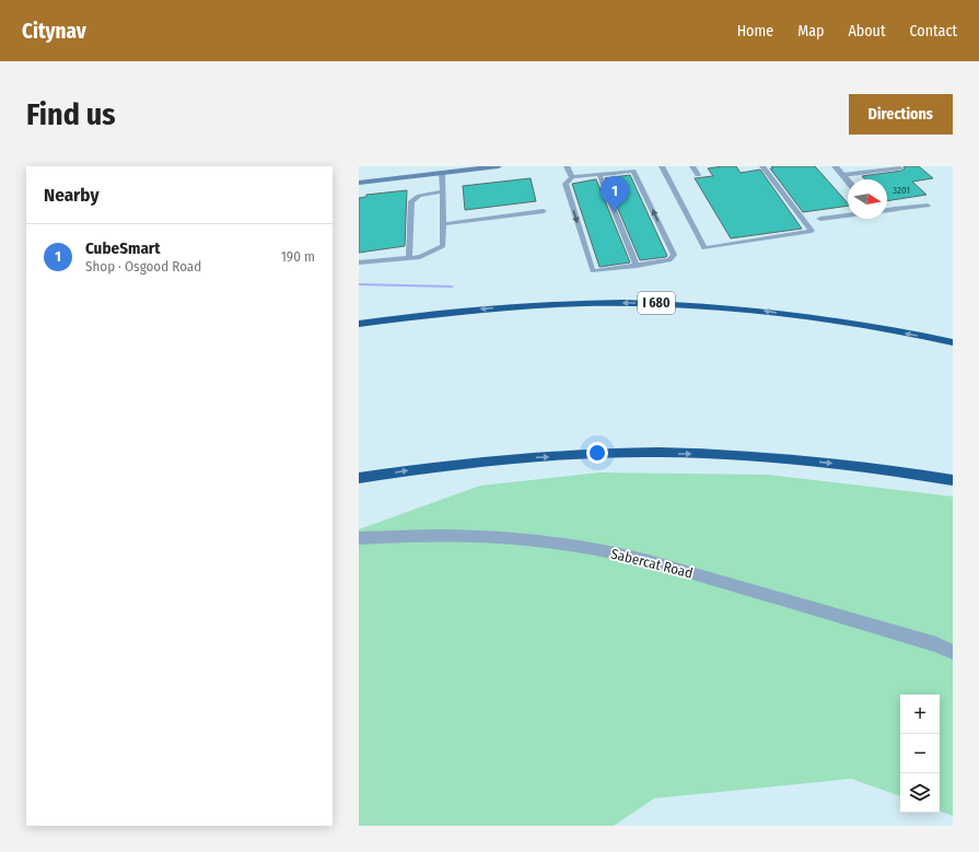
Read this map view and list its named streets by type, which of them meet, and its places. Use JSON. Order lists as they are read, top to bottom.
{
  "streets": {
    "highway": ["I 680"],
    "street": ["Sabercat Road"]
  },
  "house_numbers": ["3201"],
  "north": "right",
  "page": {
    "header": "Citynav",
    "nav": [
      "Home",
      "Map",
      "About",
      "Contact"
    ],
    "buttons": "Directions",
    "title": "Find us",
    "heading": "Nearby",
    "pins": "1",
    "list": [
      {
        "mark": "1",
        "name": "CubeSmart",
        "note": "Shop · Osgood Road",
        "value": "190 m"
      }
    ],
    "map_buttons": ["+", "−"]
  }
}
